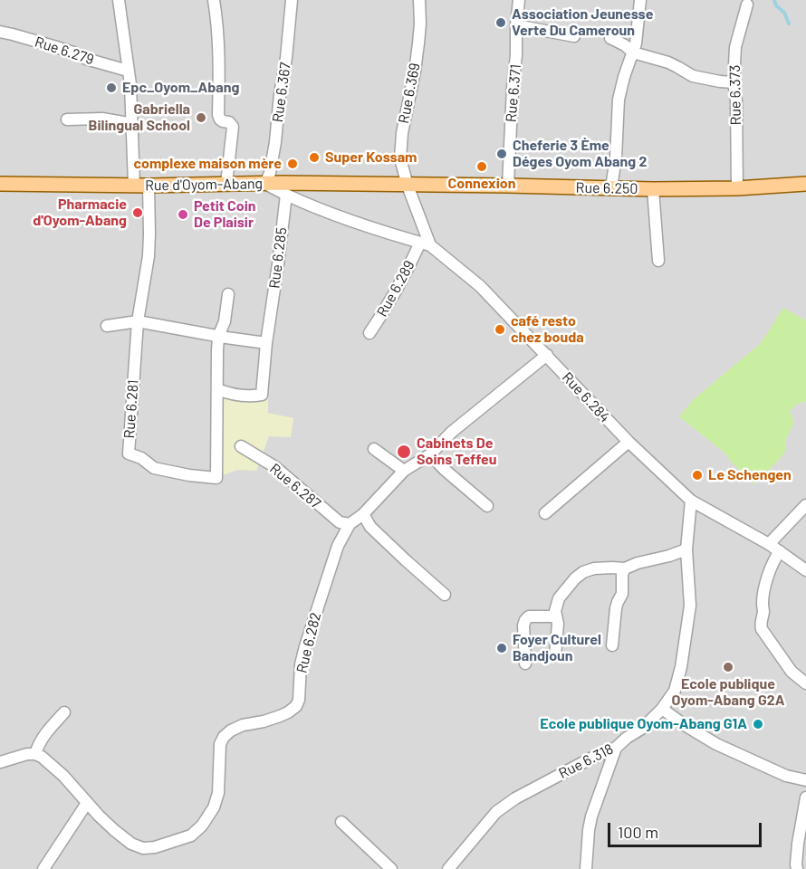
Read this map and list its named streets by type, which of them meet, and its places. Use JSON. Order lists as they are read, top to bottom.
{
  "streets": {
    "main road": ["Rue d'Oyom-Abang", "Rue 6.250"],
    "street": [
      "Rue 6.279",
      "Rue 6.367",
      "Rue 6.369",
      "Rue 6.371",
      "Rue 6.373",
      "Rue 6.285",
      "Rue 6.289",
      "Rue 6.284",
      "Rue 6.281",
      "Rue 6.287",
      "Rue 6.282",
      "Rue 6.318"
    ]
  },
  "crossings": [
    ["Rue 6.279", "Rue 6.281"],
    ["Rue 6.367", "Rue d'Oyom-Abang"],
    ["Rue 6.369", "Rue d'Oyom-Abang"],
    ["Rue 6.369", "Rue 6.250"],
    ["Rue 6.369", "Rue 6.284"],
    ["Rue 6.371", "Rue 6.250"],
    ["Rue 6.373", "Rue 6.250"],
    ["Rue d'Oyom-Abang", "Rue 6.250"],
    ["Rue d'Oyom-Abang", "Rue 6.284"],
    ["Rue d'Oyom-Abang", "Rue 6.281"],
    ["Rue 6.250", "Rue 6.284"],
    ["Rue 6.285", "Rue 6.281"],
    ["Rue 6.289", "Rue 6.284"],
    ["Rue 6.284", "Rue 6.282"],
    ["Rue 6.284", "Rue 6.318"],
    ["Rue 6.287", "Rue 6.282"]
  ],
  "places": [
    "Association Jeunesse Verte Du Cameroun",
    "Epc_Oyom_Abang",
    "Gabriella Bilingual School",
    "Cheferie 3 Ème Déges Oyom Abang 2",
    "Super Kossam",
    "complexe maison mère",
    "Connexion",
    "Pharmacie d'Oyom-Abang",
    "Petit Coin De Plaisir",
    "café resto chez bouda",
    "Cabinets De Soins Teffeu",
    "Le Schengen",
    "Foyer Culturel Bandjoun",
    "Ecole publique Oyom-Abang G2A",
    "Ecole publique Oyom-Abang G1A"
  ],
  "scale_bar": "100 m"
}
